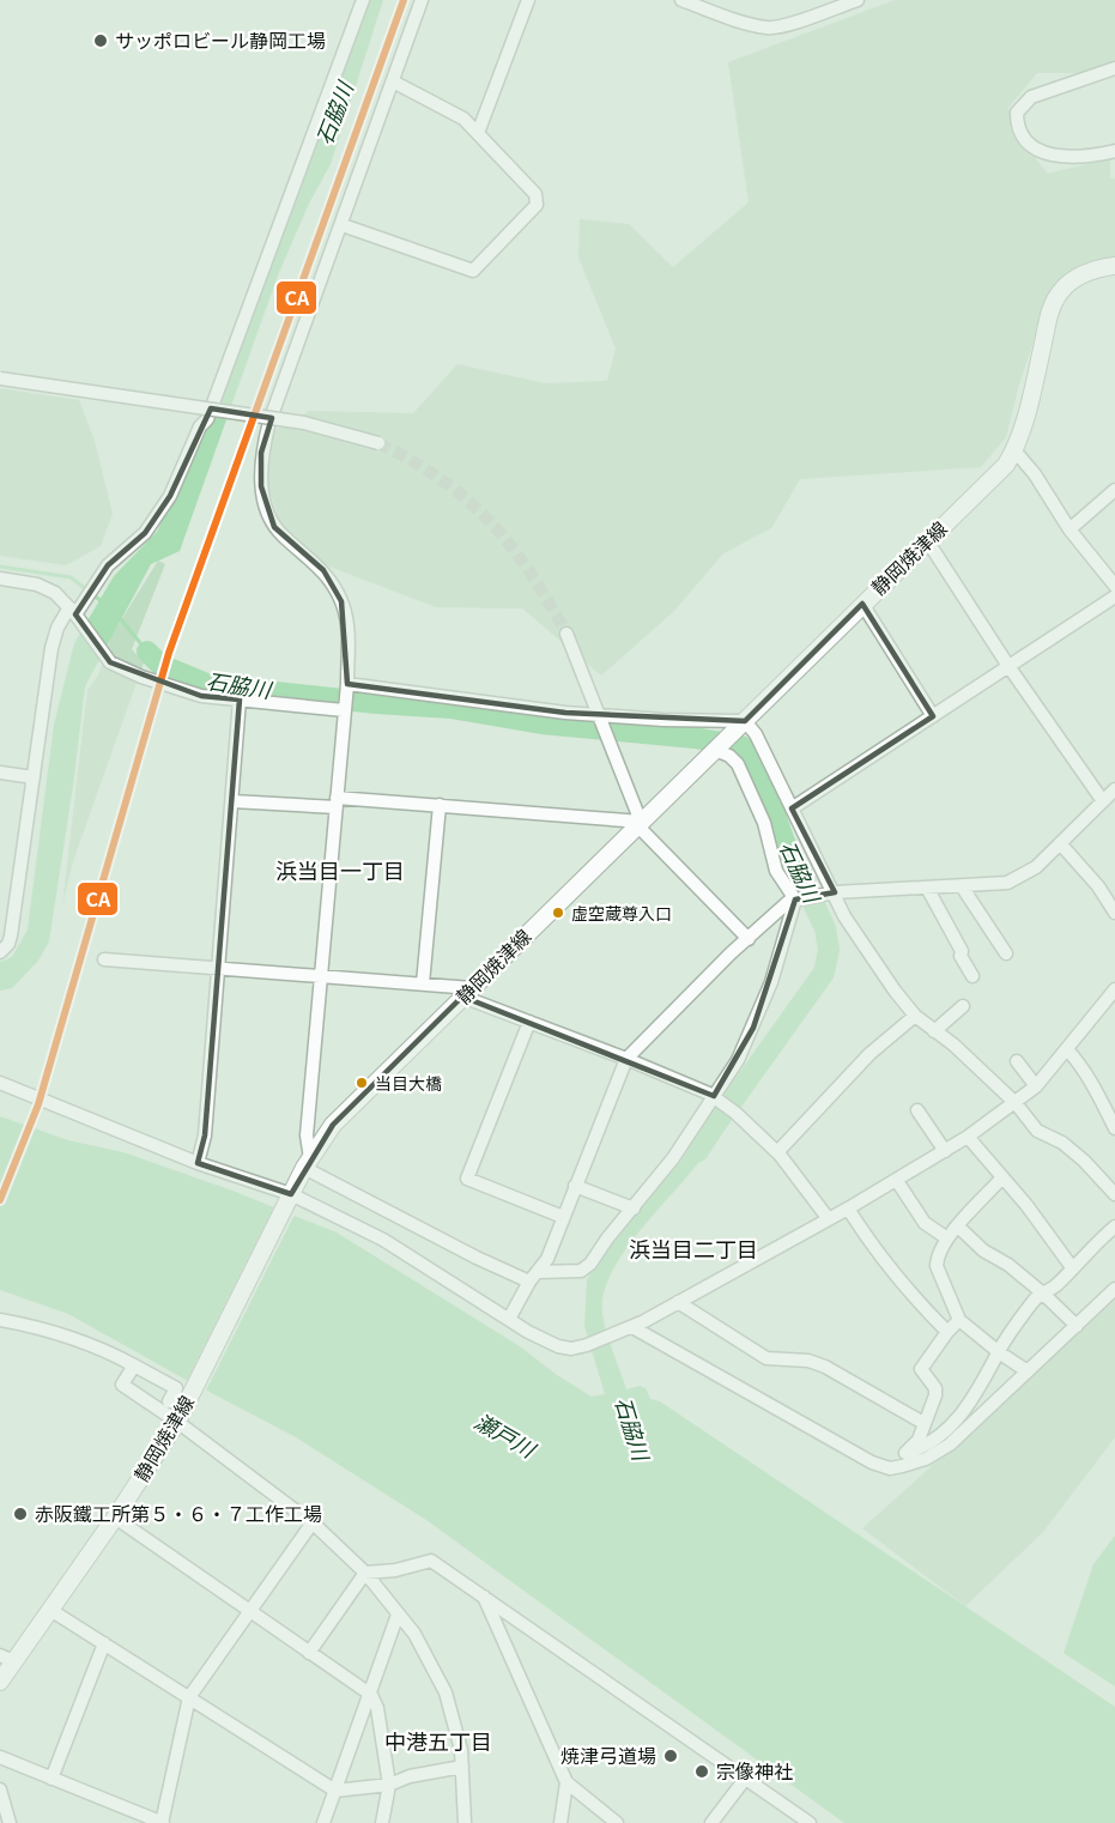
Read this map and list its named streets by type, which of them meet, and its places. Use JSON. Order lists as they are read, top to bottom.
{
  "streets": {
    "main road": ["静岡焼津線"]
  },
  "districts": ["浜当目一丁目", "浜当目二丁目", "中港五丁目"],
  "water": ["石脇川", "瀬戸川"],
  "places": [
    "サッポロビール静岡工場",
    "虚空蔵尊入口",
    "当目大橋",
    "赤阪鐵工所第５・６・７工作工場",
    "焼津弓道場",
    "宗像神社"
  ],
  "lines": ["transit line CA"]
}
